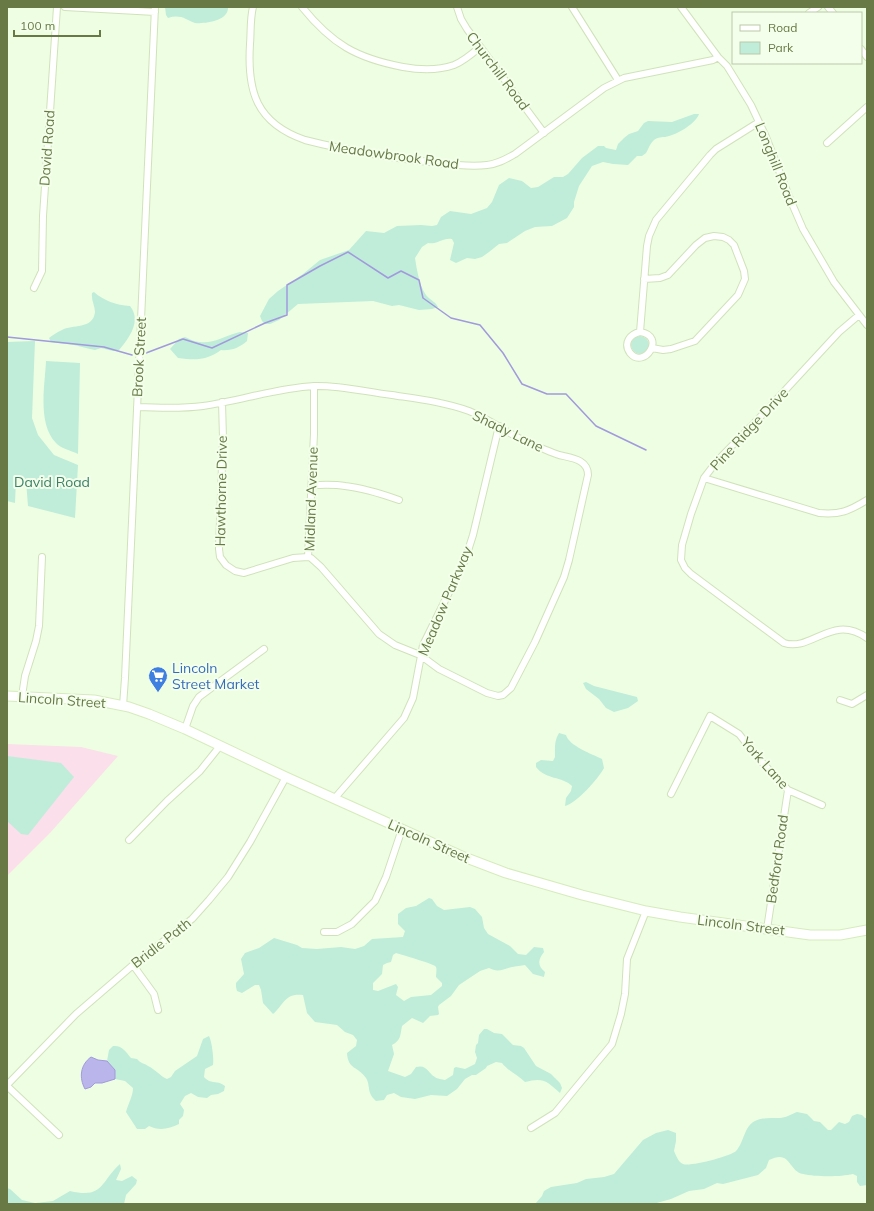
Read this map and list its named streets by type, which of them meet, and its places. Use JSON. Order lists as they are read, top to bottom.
{
  "streets": {
    "main road": ["Lincoln Street"],
    "street": [
      "Churchill Road",
      "David Road",
      "Meadowbrook Road",
      "Longhill Road",
      "Brook Street",
      "Pine Ridge Drive",
      "Shady Lane",
      "Hawthorne Drive",
      "Midland Avenue",
      "Meadow Parkway",
      "York Lane",
      "Bedford Road",
      "Bridle Path"
    ]
  },
  "crossings": [
    ["Churchill Road", "Meadowbrook Road"],
    ["Meadowbrook Road", "Longhill Road"],
    ["Longhill Road", "Pine Ridge Drive"],
    ["Brook Street", "Shady Lane"],
    ["Brook Street", "Lincoln Street"],
    ["Shady Lane", "Hawthorne Drive"],
    ["Shady Lane", "Midland Avenue"],
    ["Shady Lane", "Meadow Parkway"],
    ["Hawthorne Drive", "Midland Avenue"],
    ["Midland Avenue", "Meadow Parkway"],
    ["Meadow Parkway", "Lincoln Street"],
    ["Lincoln Street", "Bedford Road"],
    ["Lincoln Street", "Bridle Path"],
    ["York Lane", "Bedford Road"]
  ],
  "parks": ["David Road"],
  "places": {
    "supermarket": ["Lincoln Street Market"]
  },
  "legend": ["Road", "Park"],
  "scale_bar": "100 m"
}
